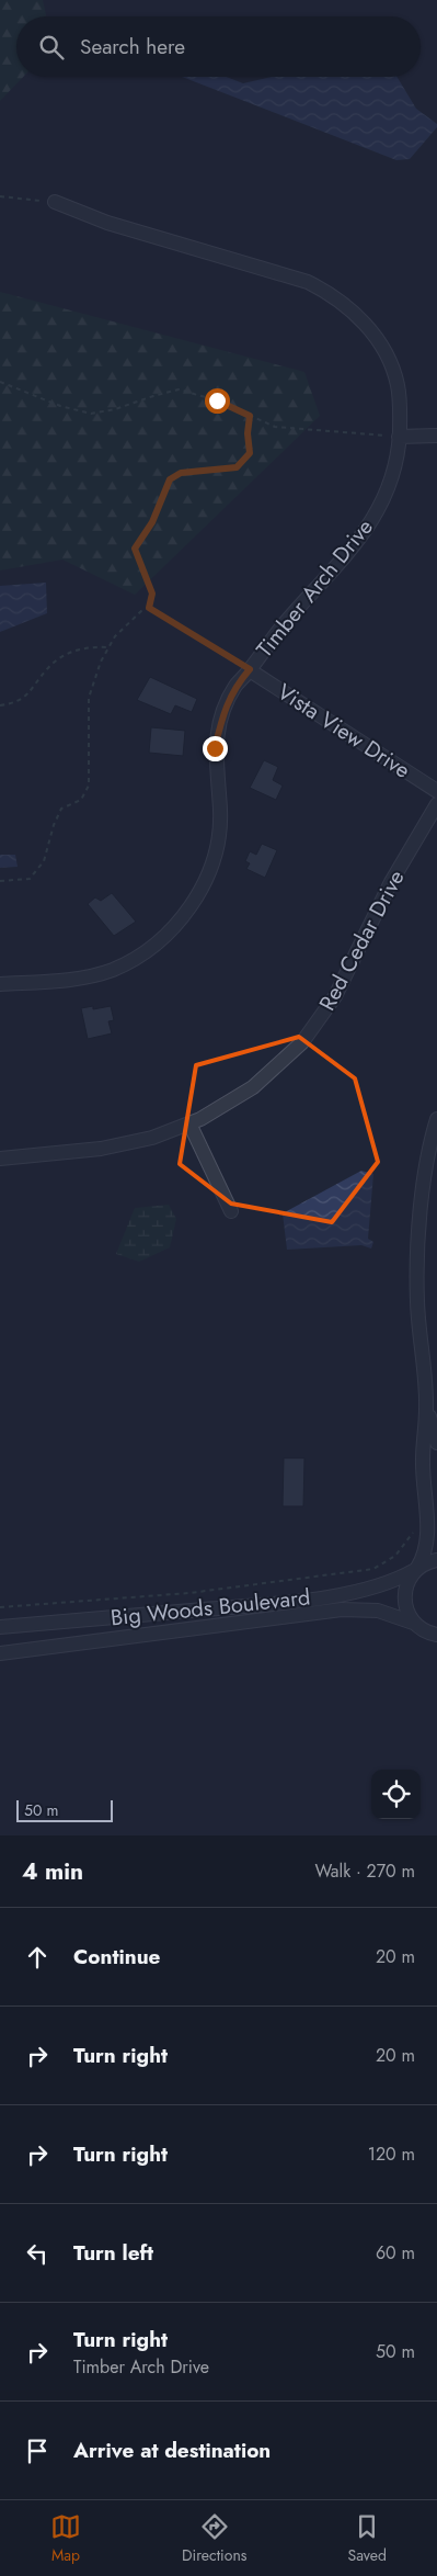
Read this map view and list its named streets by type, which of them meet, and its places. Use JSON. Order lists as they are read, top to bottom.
{
  "streets": {
    "street": [
      "Timber Arch Drive",
      "Vista View Drive",
      "Red Cedar Drive",
      "Big Woods Boulevard"
    ]
  },
  "crossings": [
    ["Timber Arch Drive", "Vista View Drive"]
  ],
  "scale_bar": "50 m",
  "page": {
    "search": "Search here",
    "scale": "50 m",
    "heading": ["4 min", "Walk · 270 m"],
    "list": [
      ["Continue", "20 m"],
      ["Turn right", "20 m"],
      ["Turn right", "120 m"],
      ["Turn left", "60 m"],
      ["Turn right", "Timber Arch Drive", "50 m"],
      "Arrive at destination"
    ],
    "nav": ["Map", "Directions", "Saved"]
  }
}
